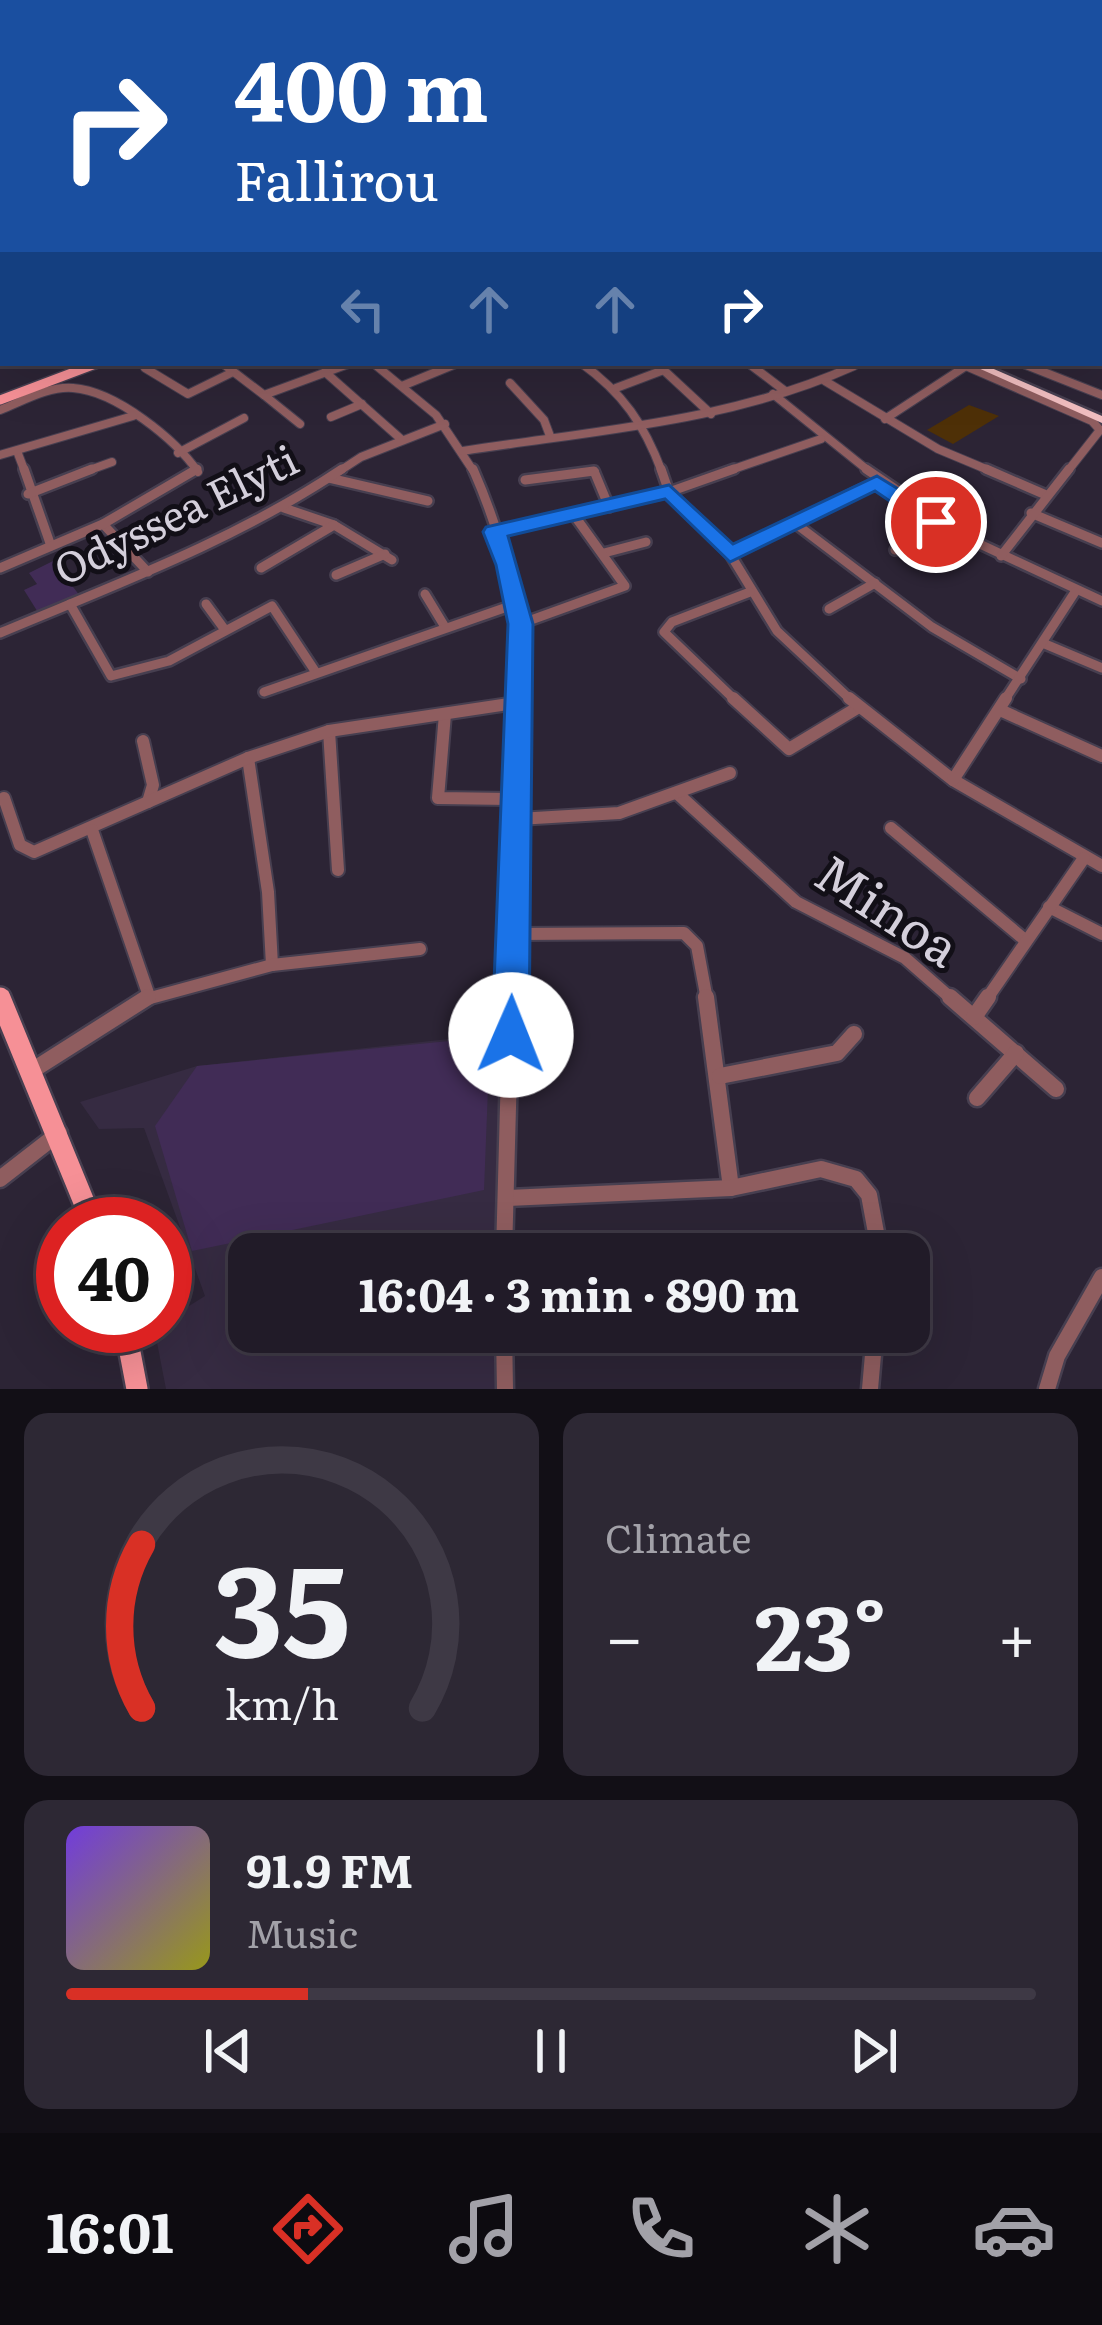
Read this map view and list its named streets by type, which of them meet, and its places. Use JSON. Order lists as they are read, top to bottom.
{
  "streets": {
    "street": ["Odyssea Elyti", "Minoa"]
  },
  "page": {
    "turn": ["400 m", "Fallirou"],
    "limit": "40",
    "trip": "16:04 · 3 min · 890 m",
    "tile": "Climate",
    "heat": ["−", "23°", "+"],
    "song": ["91.9 FM", "Music"],
    "tabs": "16:01",
    "gauge": ["35", "km/h"]
  }
}
